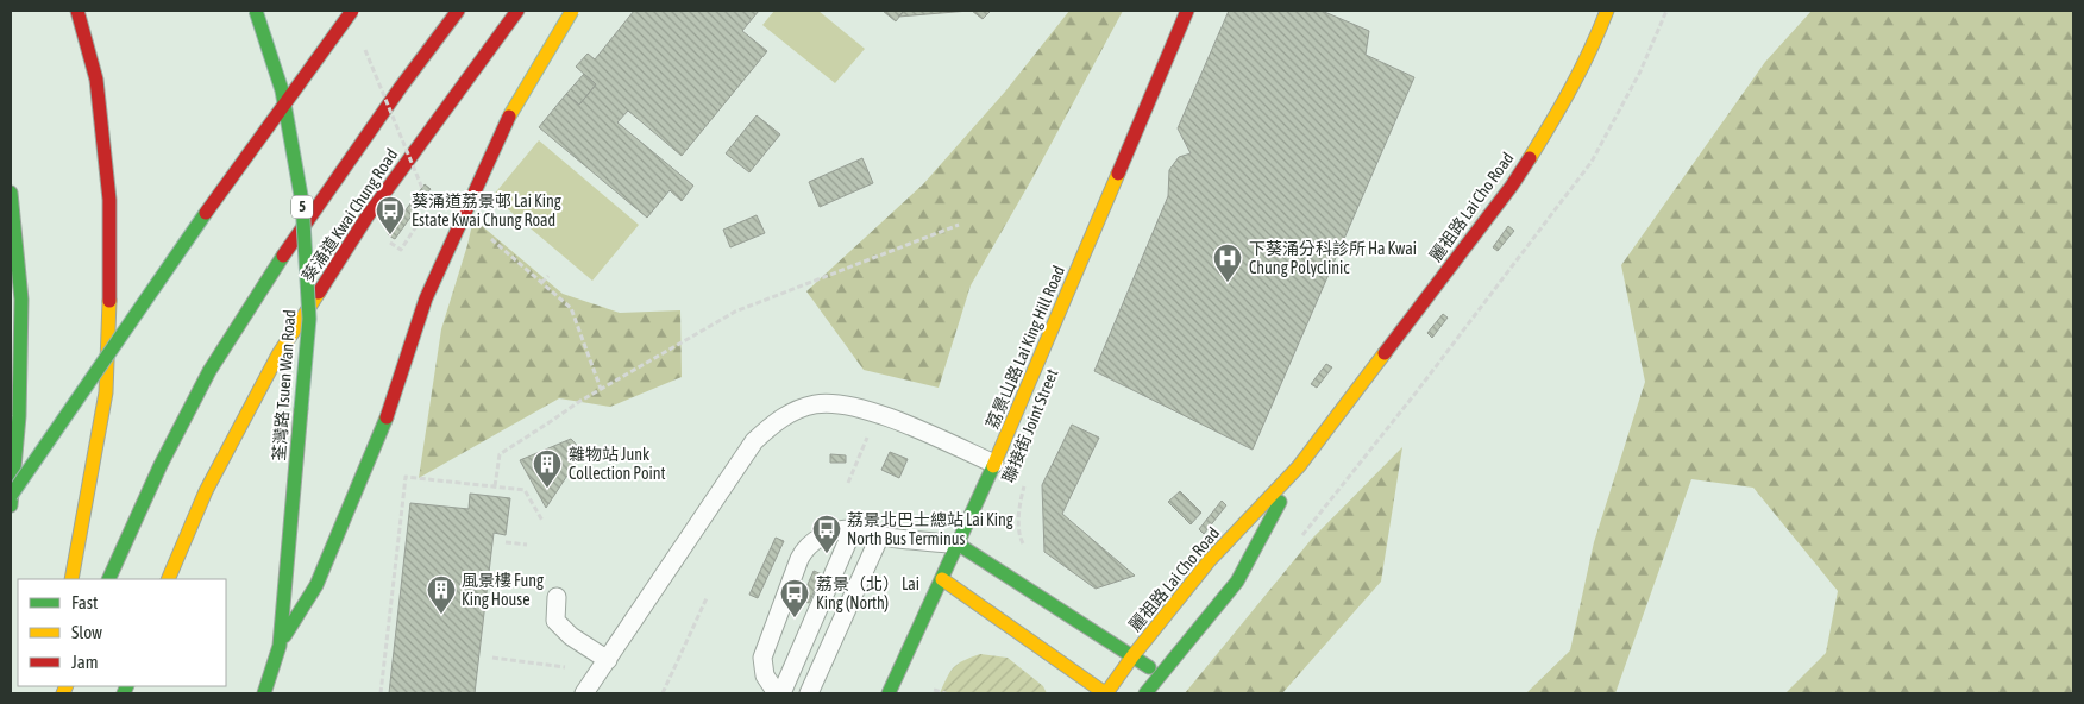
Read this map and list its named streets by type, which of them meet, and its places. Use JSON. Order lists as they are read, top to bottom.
{
  "streets": {
    "main road": [
      "5",
      "麗祖路 Lai Cho Road",
      "葵涌道 Kwai Chung Road",
      "荔景山路 Lai King Hill Road",
      "荃灣路 Tsuen Wan Road"
    ],
    "path": ["聯接街 Joint Street"]
  },
  "places": {
    "bus stop": ["葵涌道荔景邨 Lai King Estate Kwai Chung Road", "荔景北巴士總站 Lai King North Bus Terminus", "荔景（北） Lai King (North)"],
    "hospital": ["下葵涌分科診所 Ha Kwai Chung Polyclinic"],
    "building": ["雜物站 Junk Collection Point", "風景樓 Fung King House"]
  },
  "legend": ["Fast", "Slow", "Jam"]
}
